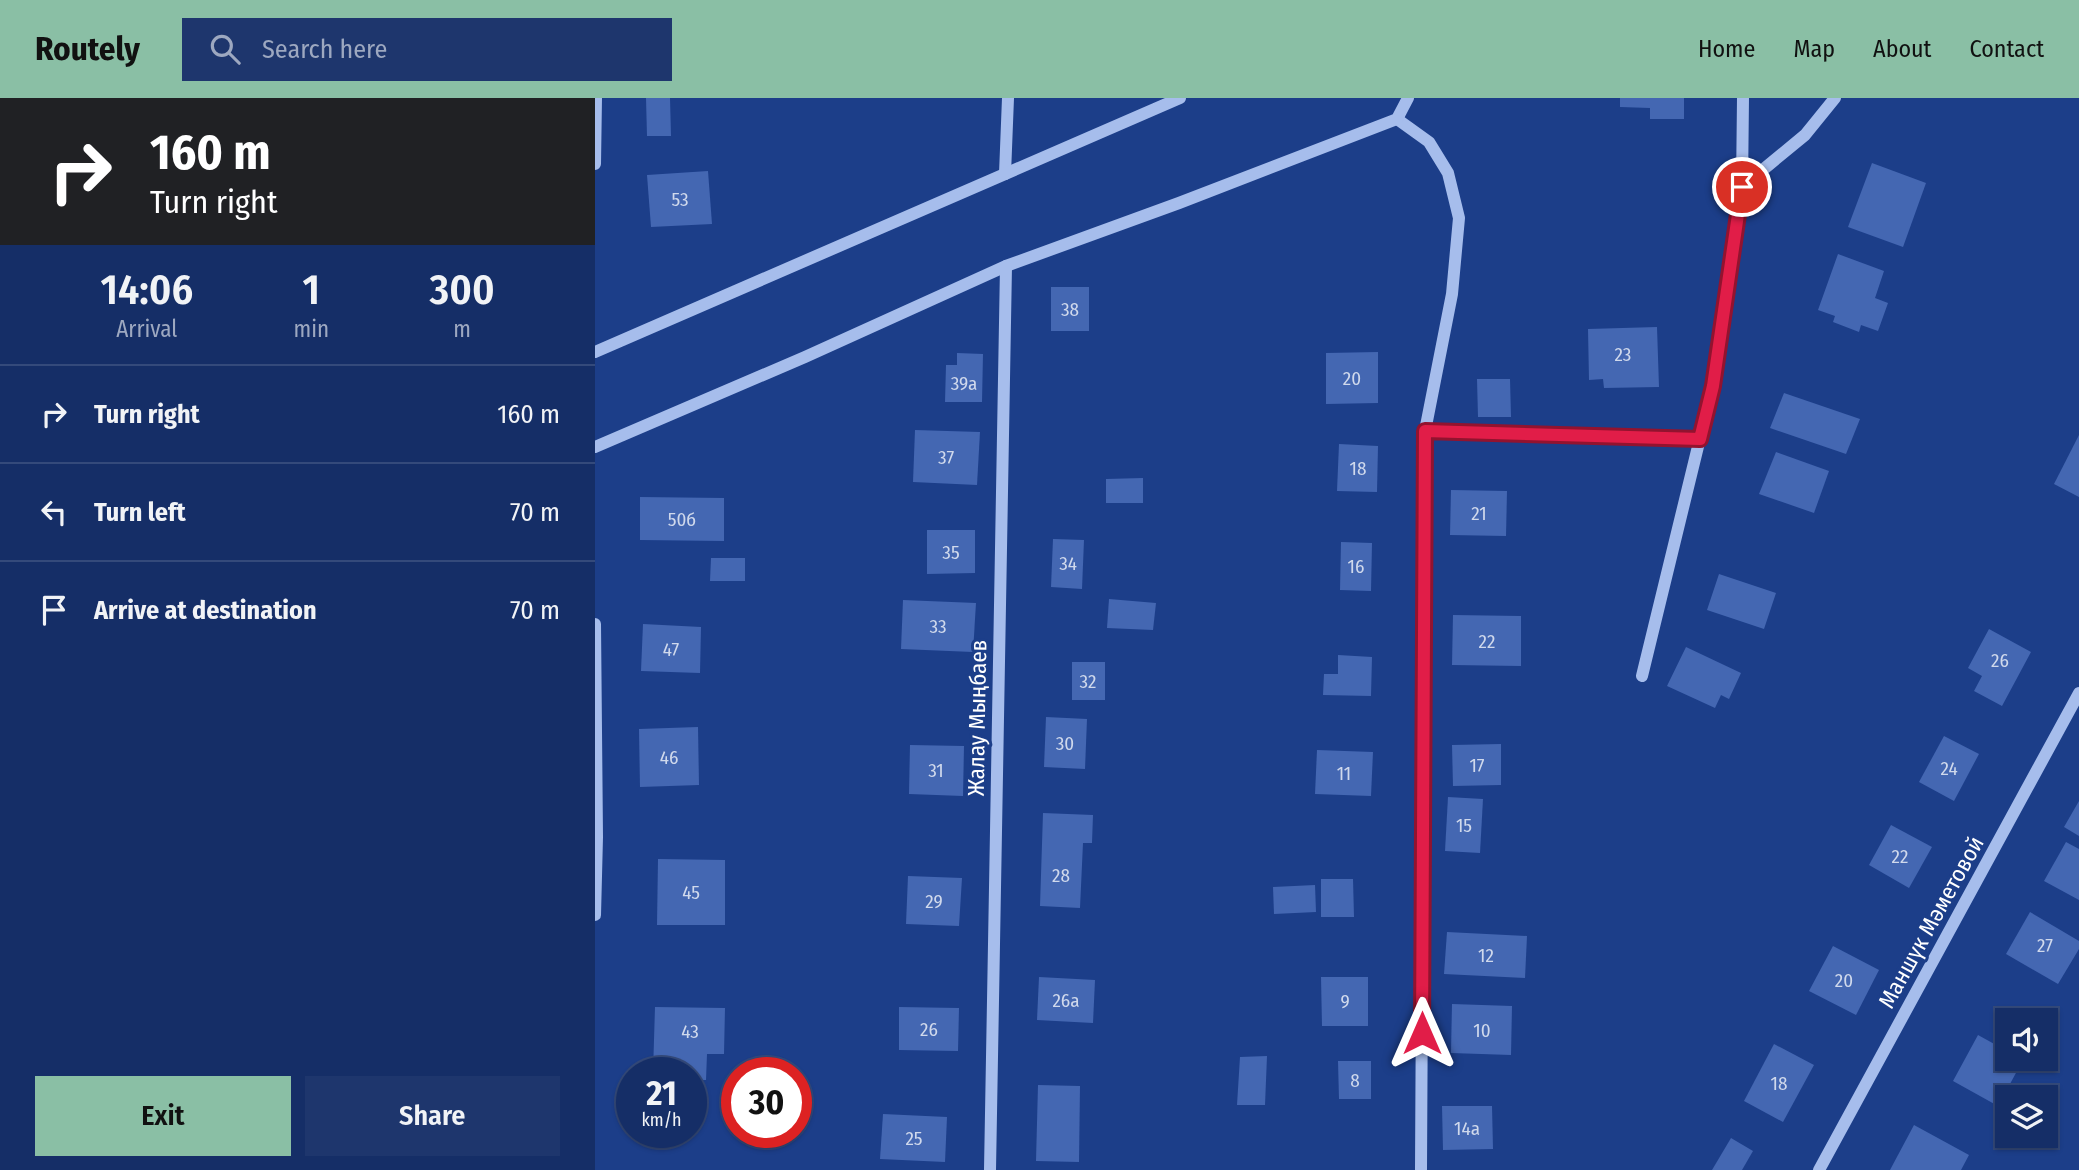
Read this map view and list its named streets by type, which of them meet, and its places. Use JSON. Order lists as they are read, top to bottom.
{
  "streets": {
    "street": ["Жалау Мыңбаев", "Маншүк Мәметовой"]
  },
  "house_numbers": [
    "53",
    "38",
    "23",
    "20",
    "39а",
    "37",
    "18",
    "21",
    "50б",
    "35",
    "34",
    "16",
    "33",
    "22",
    "47",
    "26",
    "32",
    "30",
    "46",
    "17",
    "24",
    "31",
    "11",
    "15",
    "22",
    "28",
    "45",
    "29",
    "27",
    "12",
    "20",
    "26а",
    "9",
    "26",
    "10",
    "43",
    "8",
    "18",
    "14а",
    "25"
  ],
  "page": {
    "header": "Routely",
    "search": "Search here",
    "nav": [
      "Home",
      "Map",
      "About",
      "Contact"
    ],
    "turn": ["160 m", "Turn right"],
    "eta": [
      "14:06",
      "Arrival",
      "1",
      "min",
      "300",
      "m"
    ],
    "list": [
      {
        "name": "Turn right",
        "value": "160 m"
      },
      {
        "name": "Turn left",
        "value": "70 m"
      },
      {
        "name": "Arrive at destination",
        "value": "70 m"
      }
    ],
    "speed": "21 km/h",
    "limit": "30",
    "buttons": ["Exit", "Share"]
  }
}
